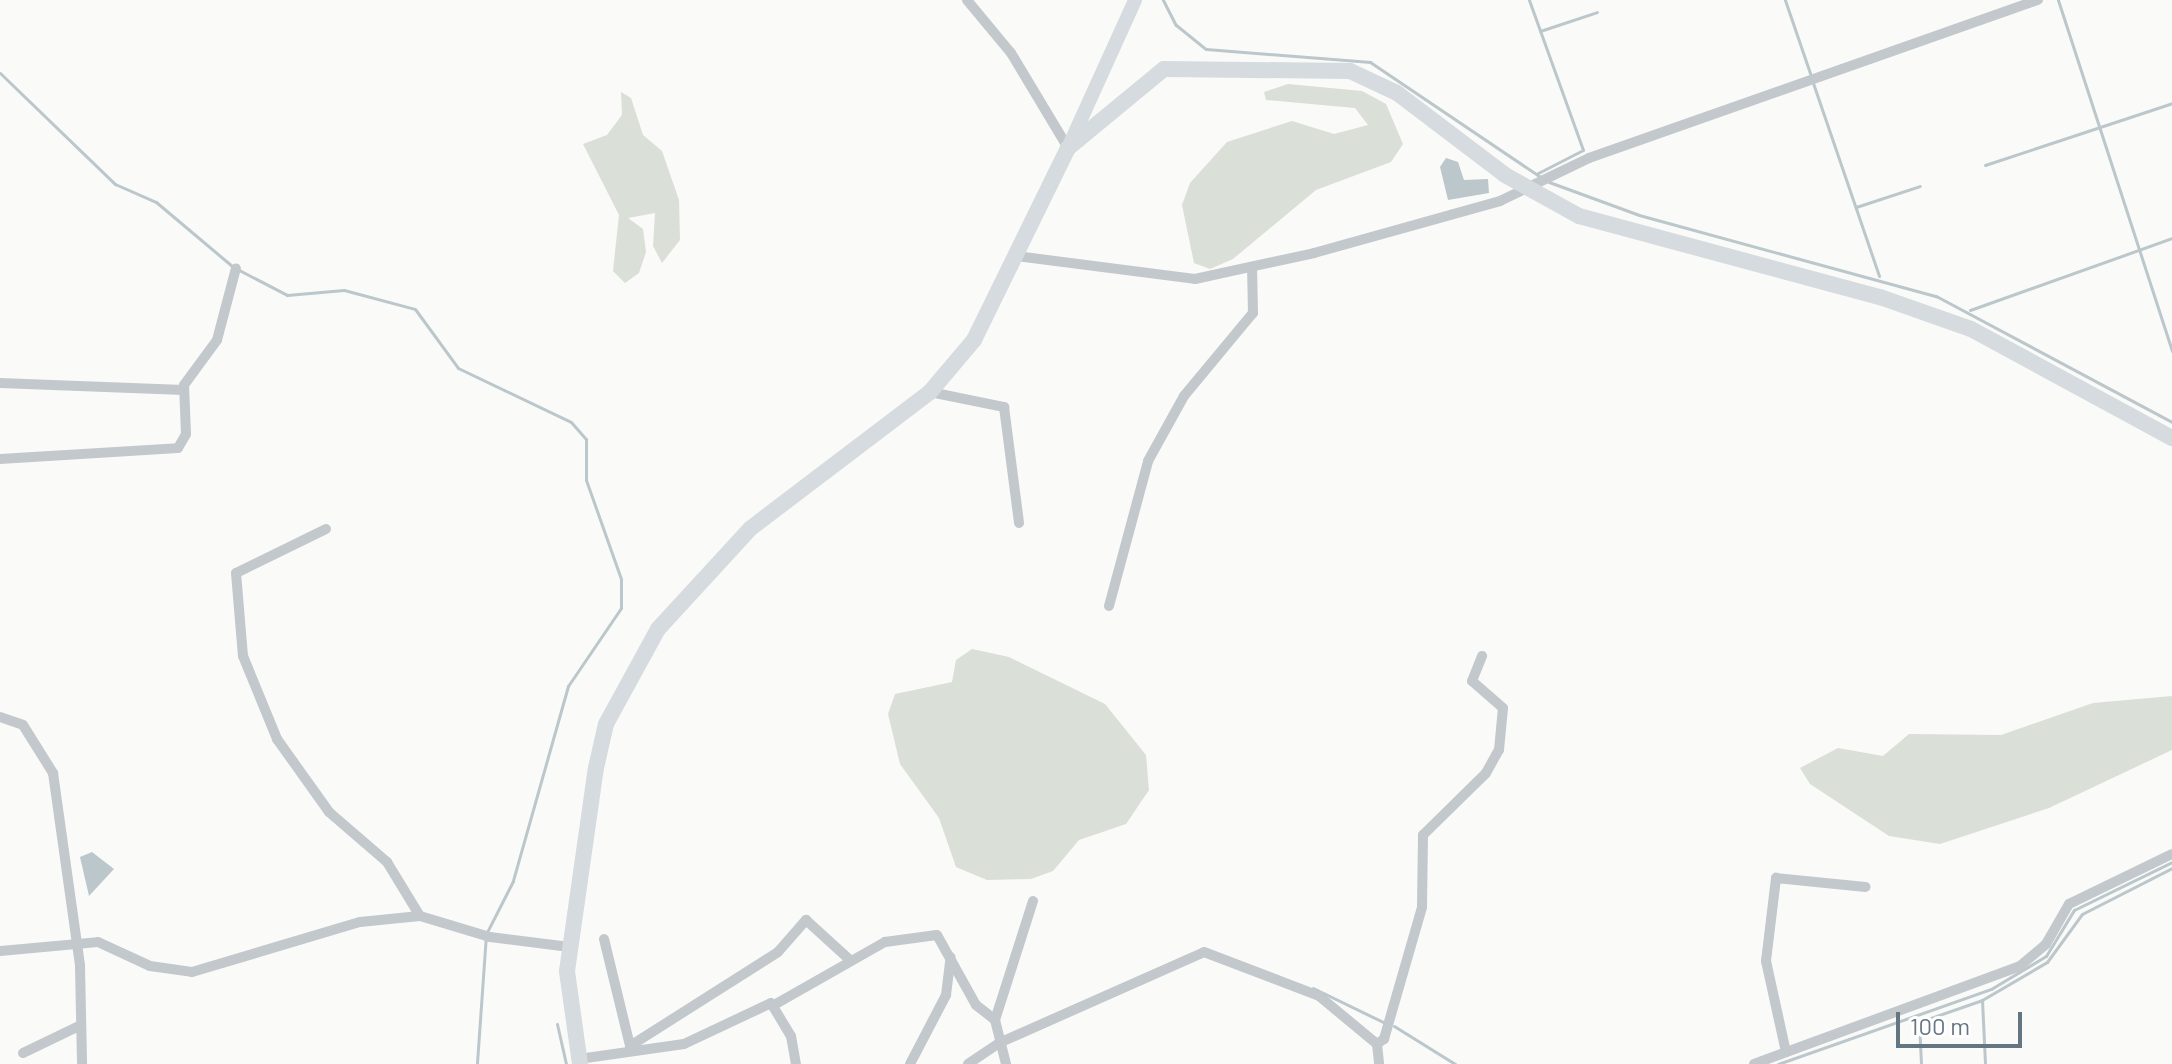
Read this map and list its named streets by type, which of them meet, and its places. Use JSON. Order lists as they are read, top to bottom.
{
  "scale_bar": "100 m"
}
